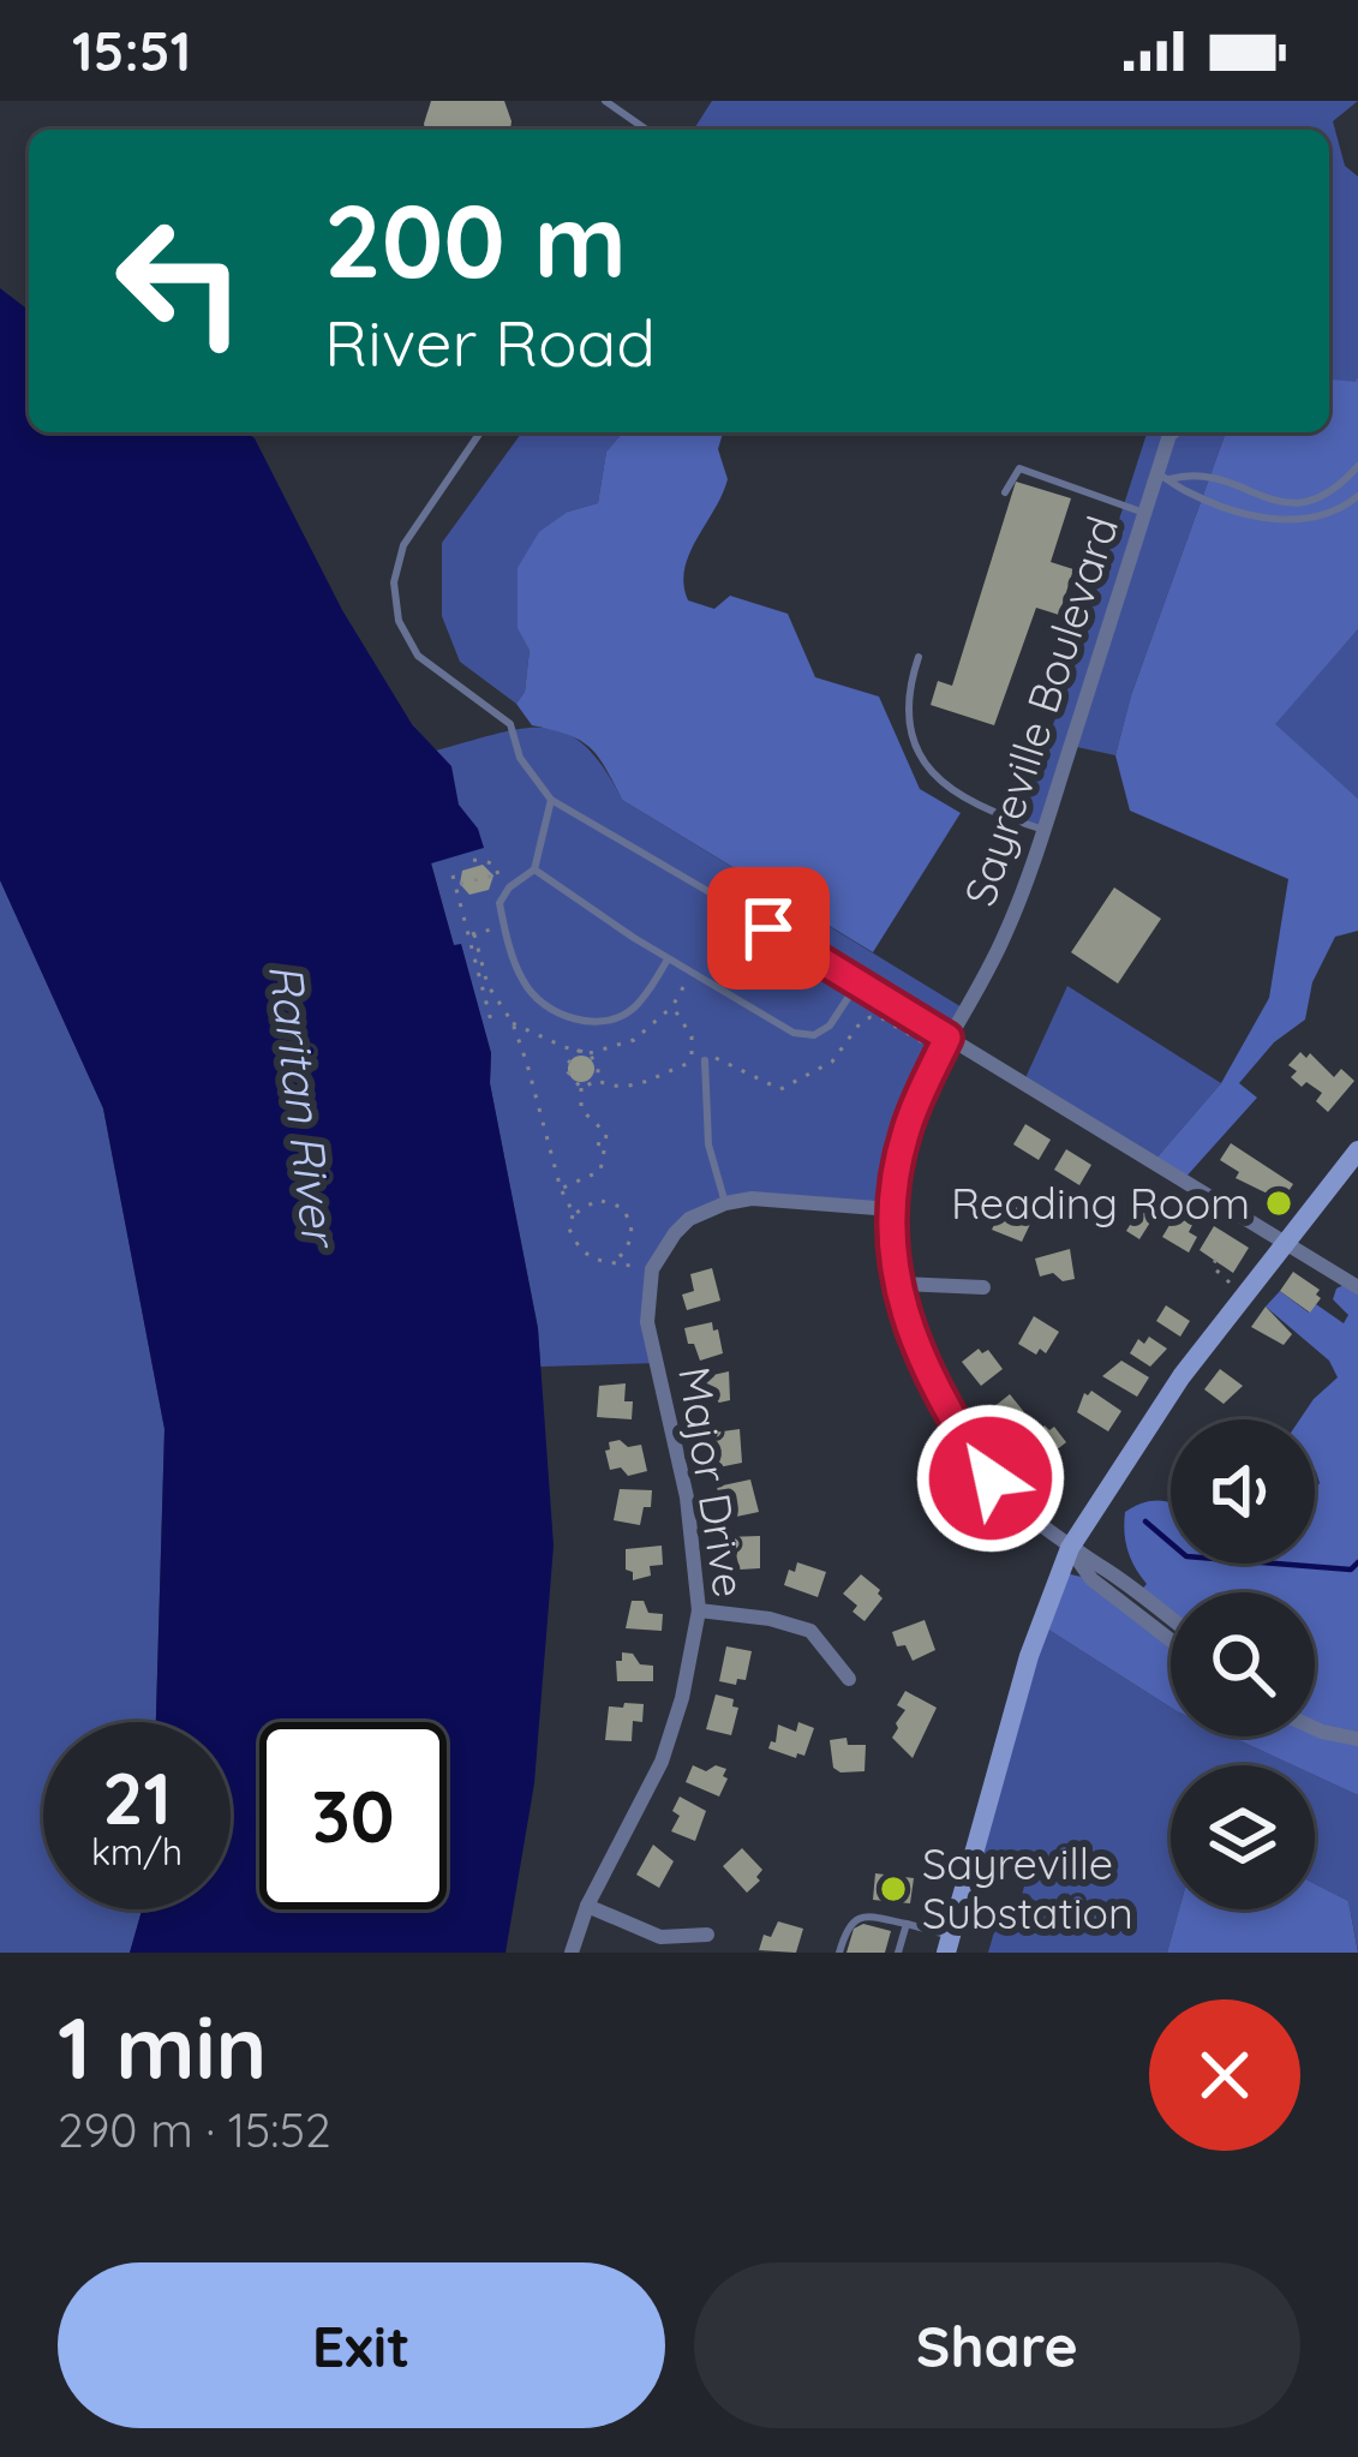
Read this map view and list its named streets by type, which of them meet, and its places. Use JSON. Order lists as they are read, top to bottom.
{
  "streets": {
    "street": ["Sayreville Boulevard", "Major Drive"]
  },
  "water": ["Raritan River"],
  "places": ["Reading Room", "Sayreville Substation"],
  "page": {
    "status": "15:51",
    "turn": ["200 m", "River Road"],
    "speed": "21 km/h",
    "limit": "30",
    "heading": ["1 min", "290 m · 15:52"],
    "buttons": ["Exit", "Share"]
  }
}
